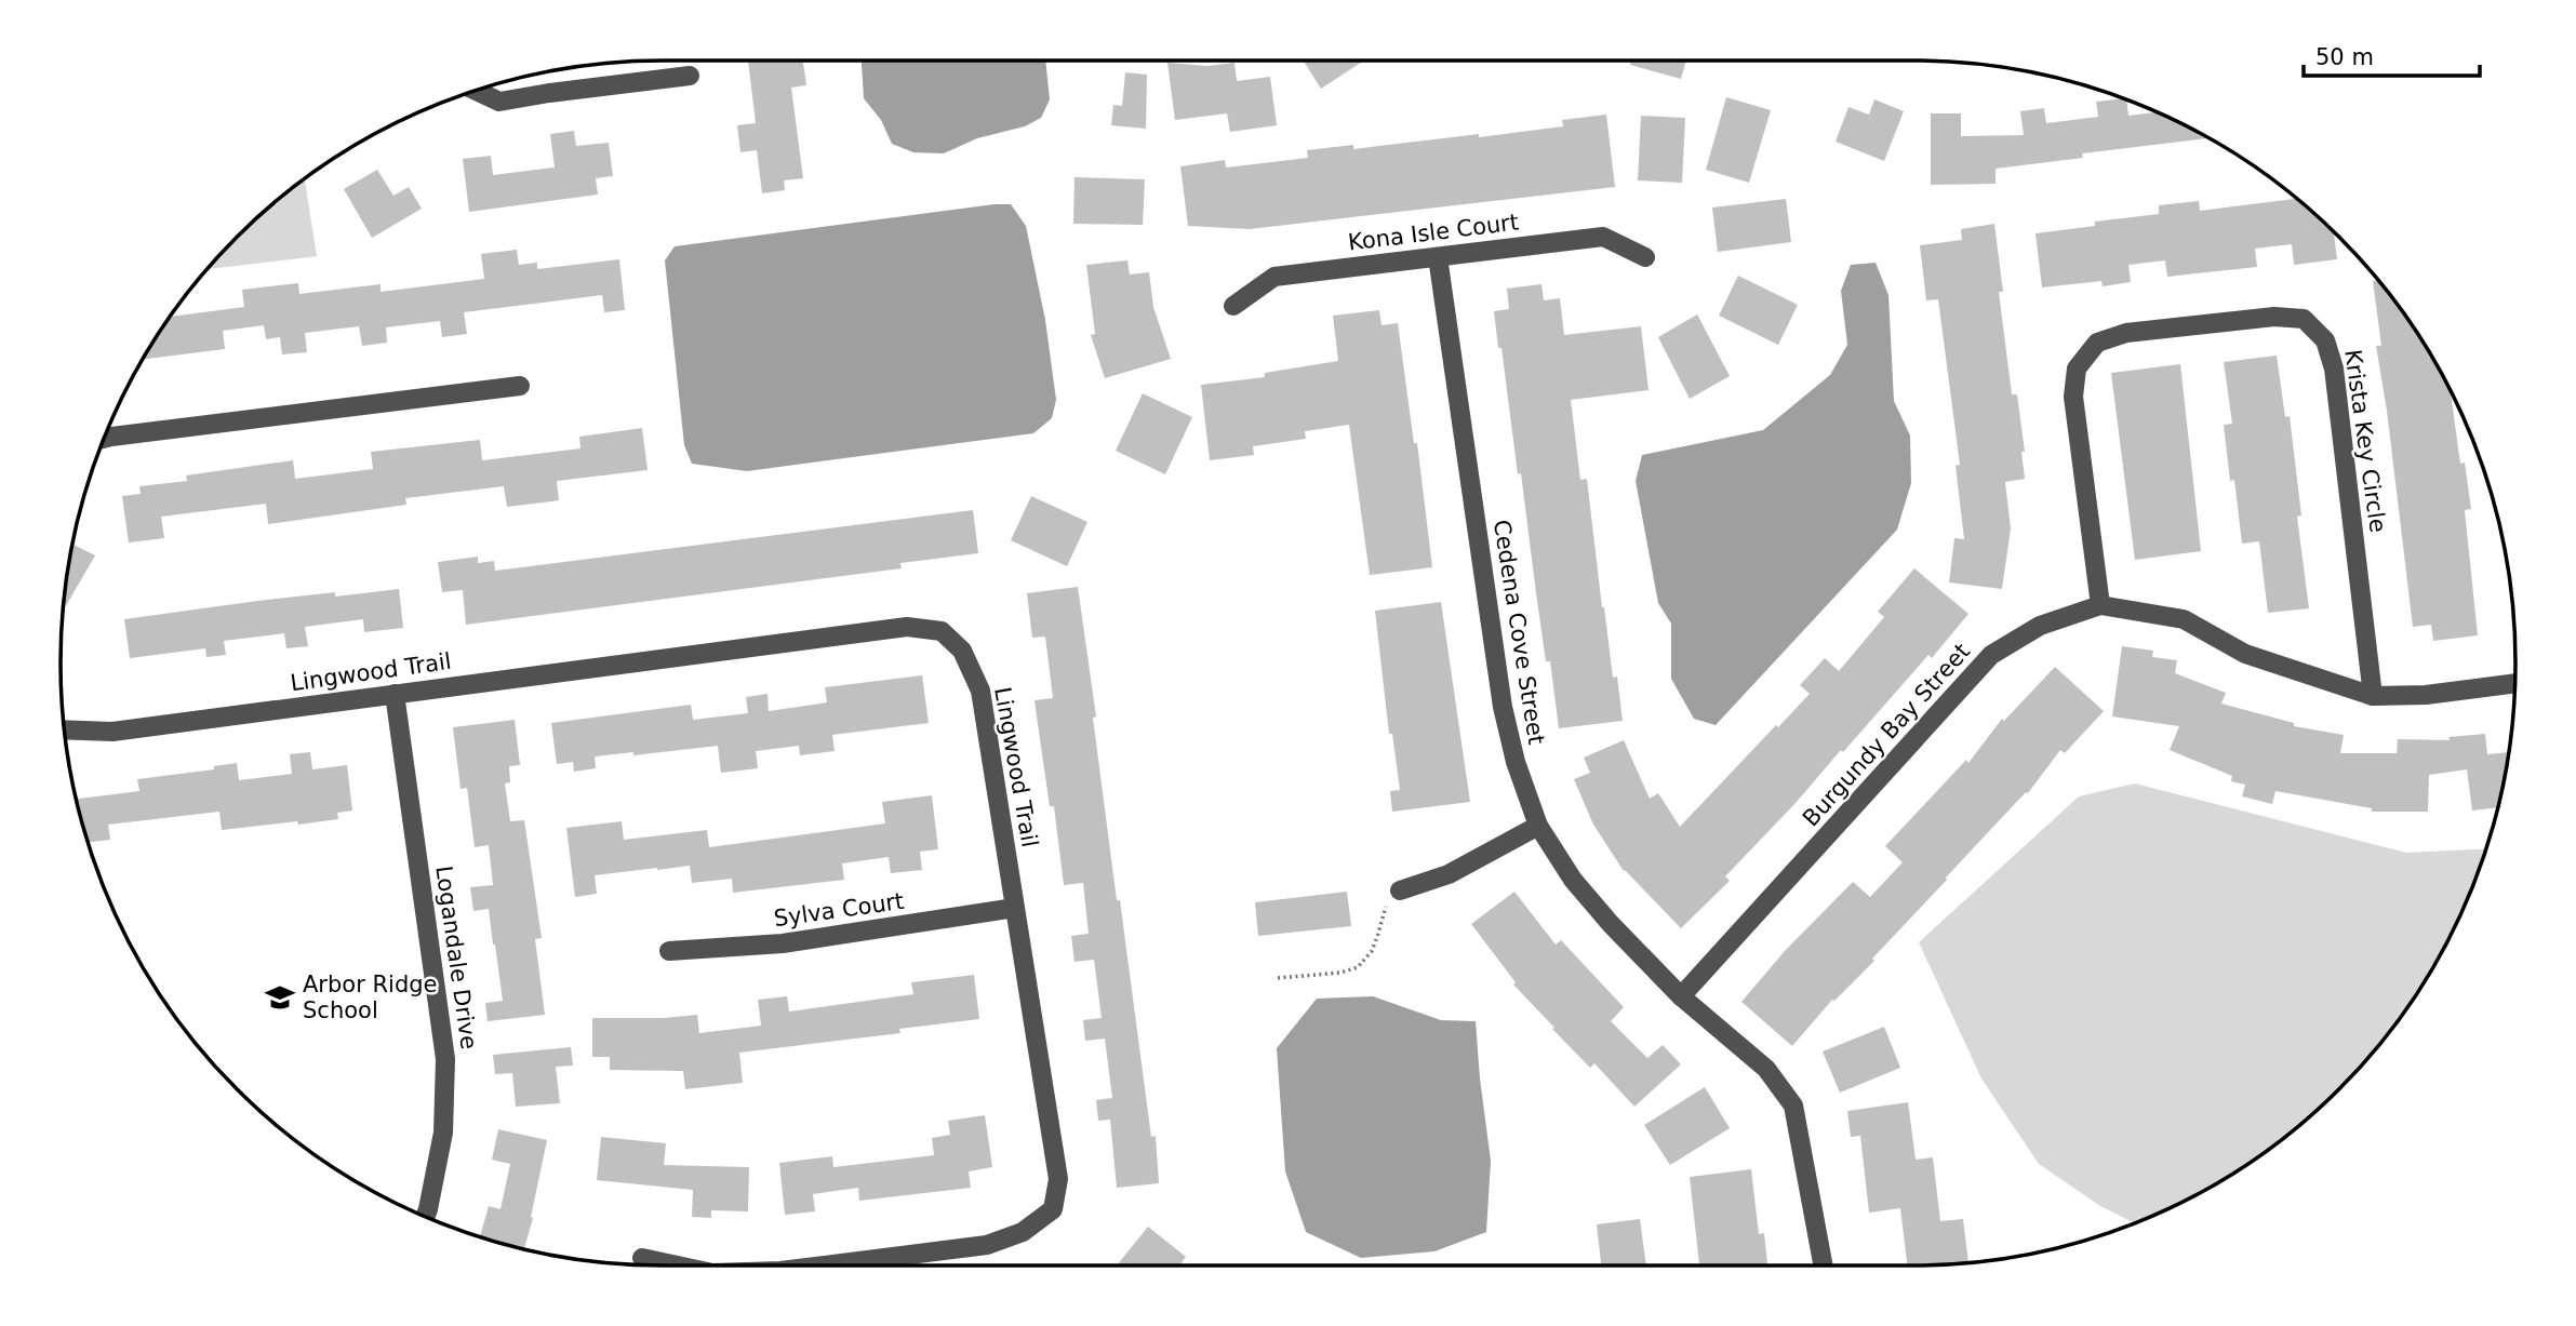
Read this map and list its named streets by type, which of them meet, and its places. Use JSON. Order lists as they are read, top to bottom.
{
  "streets": {
    "street": [
      "Kona Isle Court",
      "Krista Key Circle",
      "Cedena Cove Street",
      "Lingwood Trail",
      "Burgundy Bay Street",
      "Sylva Court",
      "Logandale Drive"
    ]
  },
  "crossings": [
    ["Kona Isle Court", "Cedena Cove Street"],
    ["Krista Key Circle", "Burgundy Bay Street"],
    ["Cedena Cove Street", "Burgundy Bay Street"],
    ["Lingwood Trail", "Sylva Court"],
    ["Lingwood Trail", "Logandale Drive"]
  ],
  "places": {
    "school or university": ["Arbor Ridge School"]
  },
  "scale_bar": "50 m"
}
